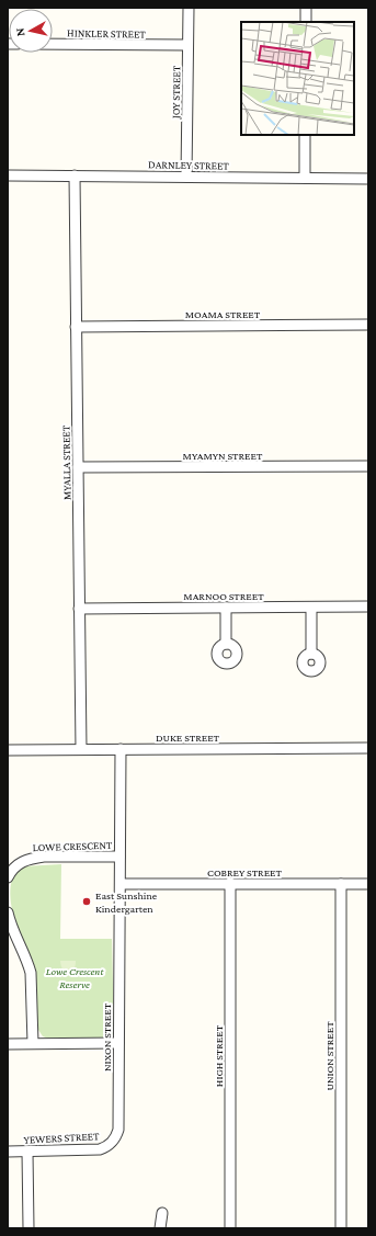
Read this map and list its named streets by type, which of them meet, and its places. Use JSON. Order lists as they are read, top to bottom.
{
  "streets": {
    "street": [
      "HINKLER STREET",
      "JOY STREET",
      "DARNLEY STREET",
      "MOAMA STREET",
      "MYAMYN STREET",
      "MYALLA STREET",
      "MARNOO STREET",
      "DUKE STREET",
      "LOWE CRESCENT",
      "COBREY STREET",
      "NIXON STREET",
      "HIGH STREET",
      "UNION STREET",
      "YEWERS STREET"
    ]
  },
  "crossings": [
    ["HINKLER STREET", "JOY STREET"],
    ["JOY STREET", "DARNLEY STREET"],
    ["DARNLEY STREET", "MYALLA STREET"],
    ["MOAMA STREET", "MYALLA STREET"],
    ["MYAMYN STREET", "MYALLA STREET"],
    ["MYALLA STREET", "MARNOO STREET"],
    ["MYALLA STREET", "DUKE STREET"],
    ["DUKE STREET", "NIXON STREET"],
    ["LOWE CRESCENT", "NIXON STREET"],
    ["COBREY STREET", "NIXON STREET"],
    ["COBREY STREET", "HIGH STREET"],
    ["COBREY STREET", "UNION STREET"],
    ["NIXON STREET", "YEWERS STREET"]
  ],
  "parks": ["Lowe Crescent Reserve"],
  "places": ["East Sunshine Kindergarten"],
  "north": "left"
}
